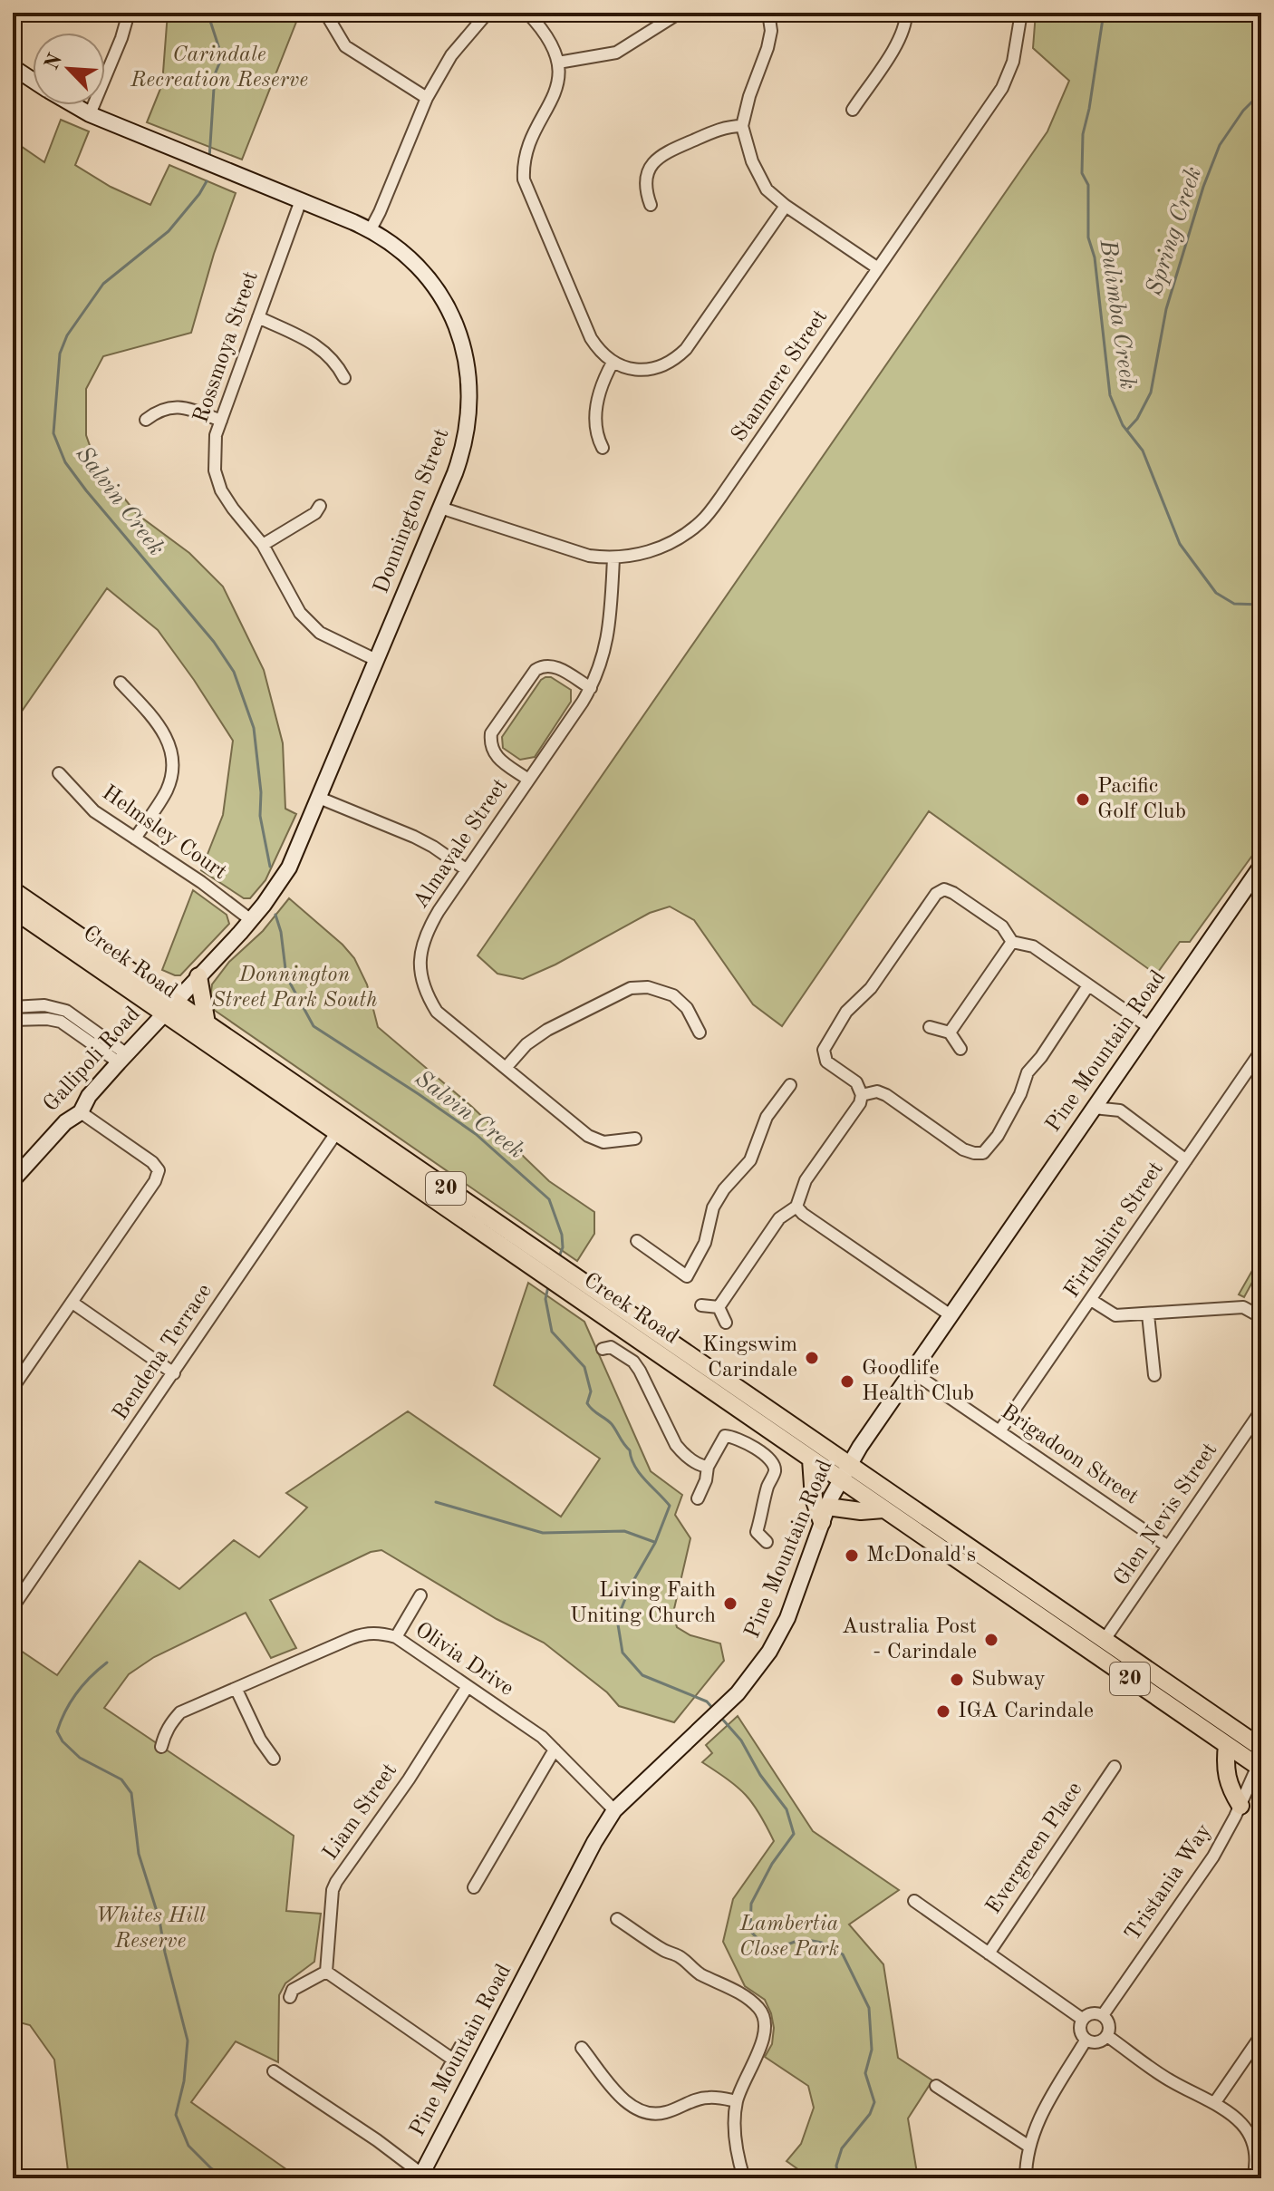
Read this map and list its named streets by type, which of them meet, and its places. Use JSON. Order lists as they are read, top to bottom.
{
  "streets": {
    "main road": ["Creek Road", "20"],
    "street": [
      "Rossmoya Street",
      "Stanmere Street",
      "Donnington Street",
      "Helmsley Court",
      "Almavale Street",
      "Pine Mountain Road",
      "Gallipoli Road",
      "Firthshire Street",
      "Bendena Terrace",
      "Brigadoon Street",
      "Glen Nevis Street",
      "Olivia Drive",
      "Liam Street",
      "Evergreen Place",
      "Tristania Way"
    ]
  },
  "crossings": [
    ["Rossmoya Street", "Donnington Street"],
    ["Stanmere Street", "Donnington Street"],
    ["Stanmere Street", "Almavale Street"],
    ["Donnington Street", "Helmsley Court"],
    ["Donnington Street", "Creek Road"],
    ["Donnington Street", "Gallipoli Road"],
    ["Creek Road", "Pine Mountain Road"],
    ["Creek Road", "Gallipoli Road"],
    ["Creek Road", "Bendena Terrace"],
    ["Creek Road", "Glen Nevis Street"],
    ["Creek Road", "Tristania Way"],
    ["Pine Mountain Road", "Brigadoon Street"],
    ["Pine Mountain Road", "Olivia Drive"],
    ["Firthshire Street", "Brigadoon Street"],
    ["Brigadoon Street", "Glen Nevis Street"],
    ["Olivia Drive", "Liam Street"]
  ],
  "water": ["Spring Creek", "Bulimba Creek", "Salvin Creek"],
  "parks": [
    "Carindale Recreation Reserve",
    "Donnington Street Park South",
    "Whites Hill Reserve",
    "Lambertia Close Park"
  ],
  "places": [
    "Pacific Golf Club",
    "Kingswim Carindale",
    "Goodlife Health Club",
    "McDonald's",
    "Living Faith Uniting Church",
    "Australia Post - Carindale",
    "Subway",
    "IGA Carindale"
  ],
  "north": "top left"
}
